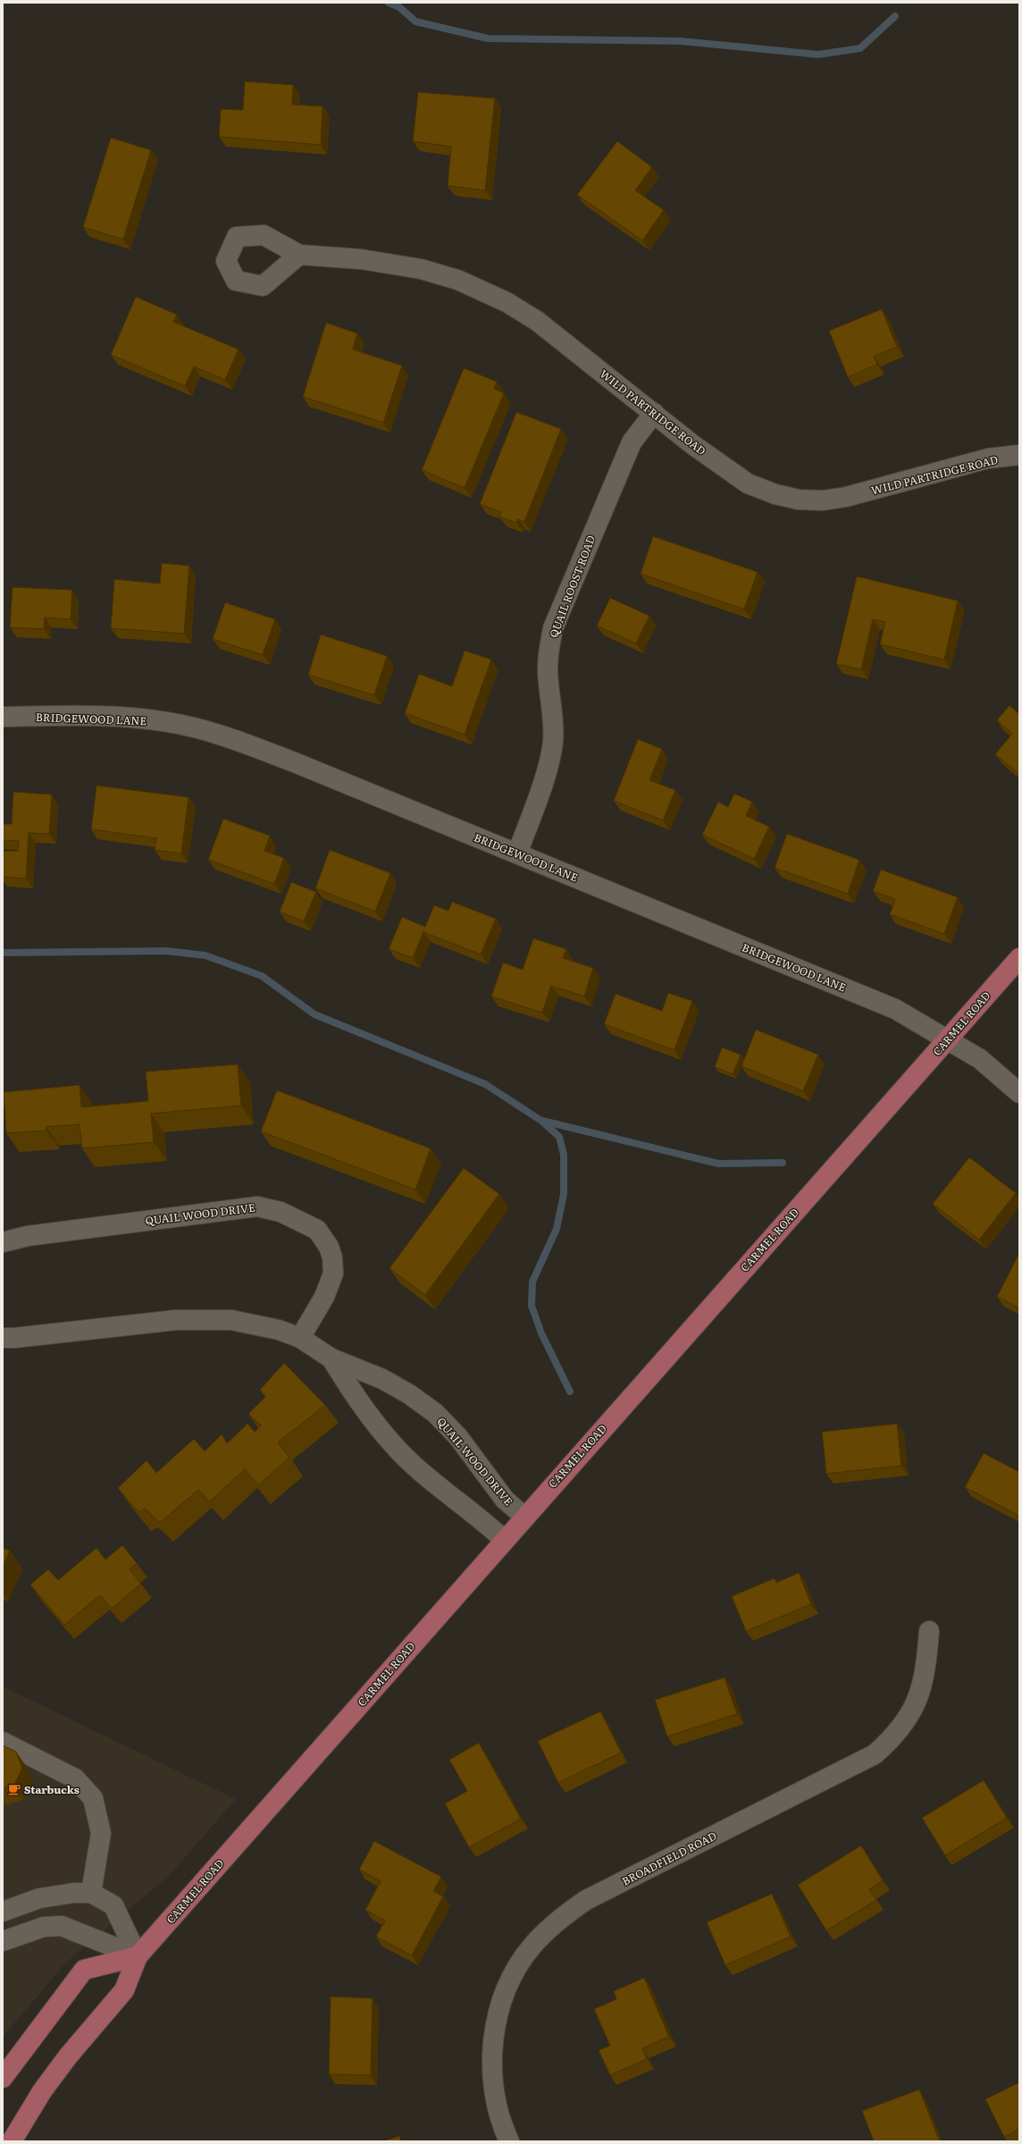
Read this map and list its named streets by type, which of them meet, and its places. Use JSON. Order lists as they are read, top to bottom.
{
  "streets": {
    "main road": ["CARMEL ROAD"],
    "street": [
      "WILD PARTRIDGE ROAD",
      "QUAIL ROOST ROAD",
      "BRIDGEWOOD LANE",
      "QUAIL WOOD DRIVE",
      "BROADFIELD ROAD"
    ]
  },
  "crossings": [
    ["WILD PARTRIDGE ROAD", "QUAIL ROOST ROAD"],
    ["QUAIL ROOST ROAD", "BRIDGEWOOD LANE"],
    ["BRIDGEWOOD LANE", "CARMEL ROAD"],
    ["CARMEL ROAD", "QUAIL WOOD DRIVE"]
  ],
  "places": {
    "cafe": ["Starbucks"]
  }
}
